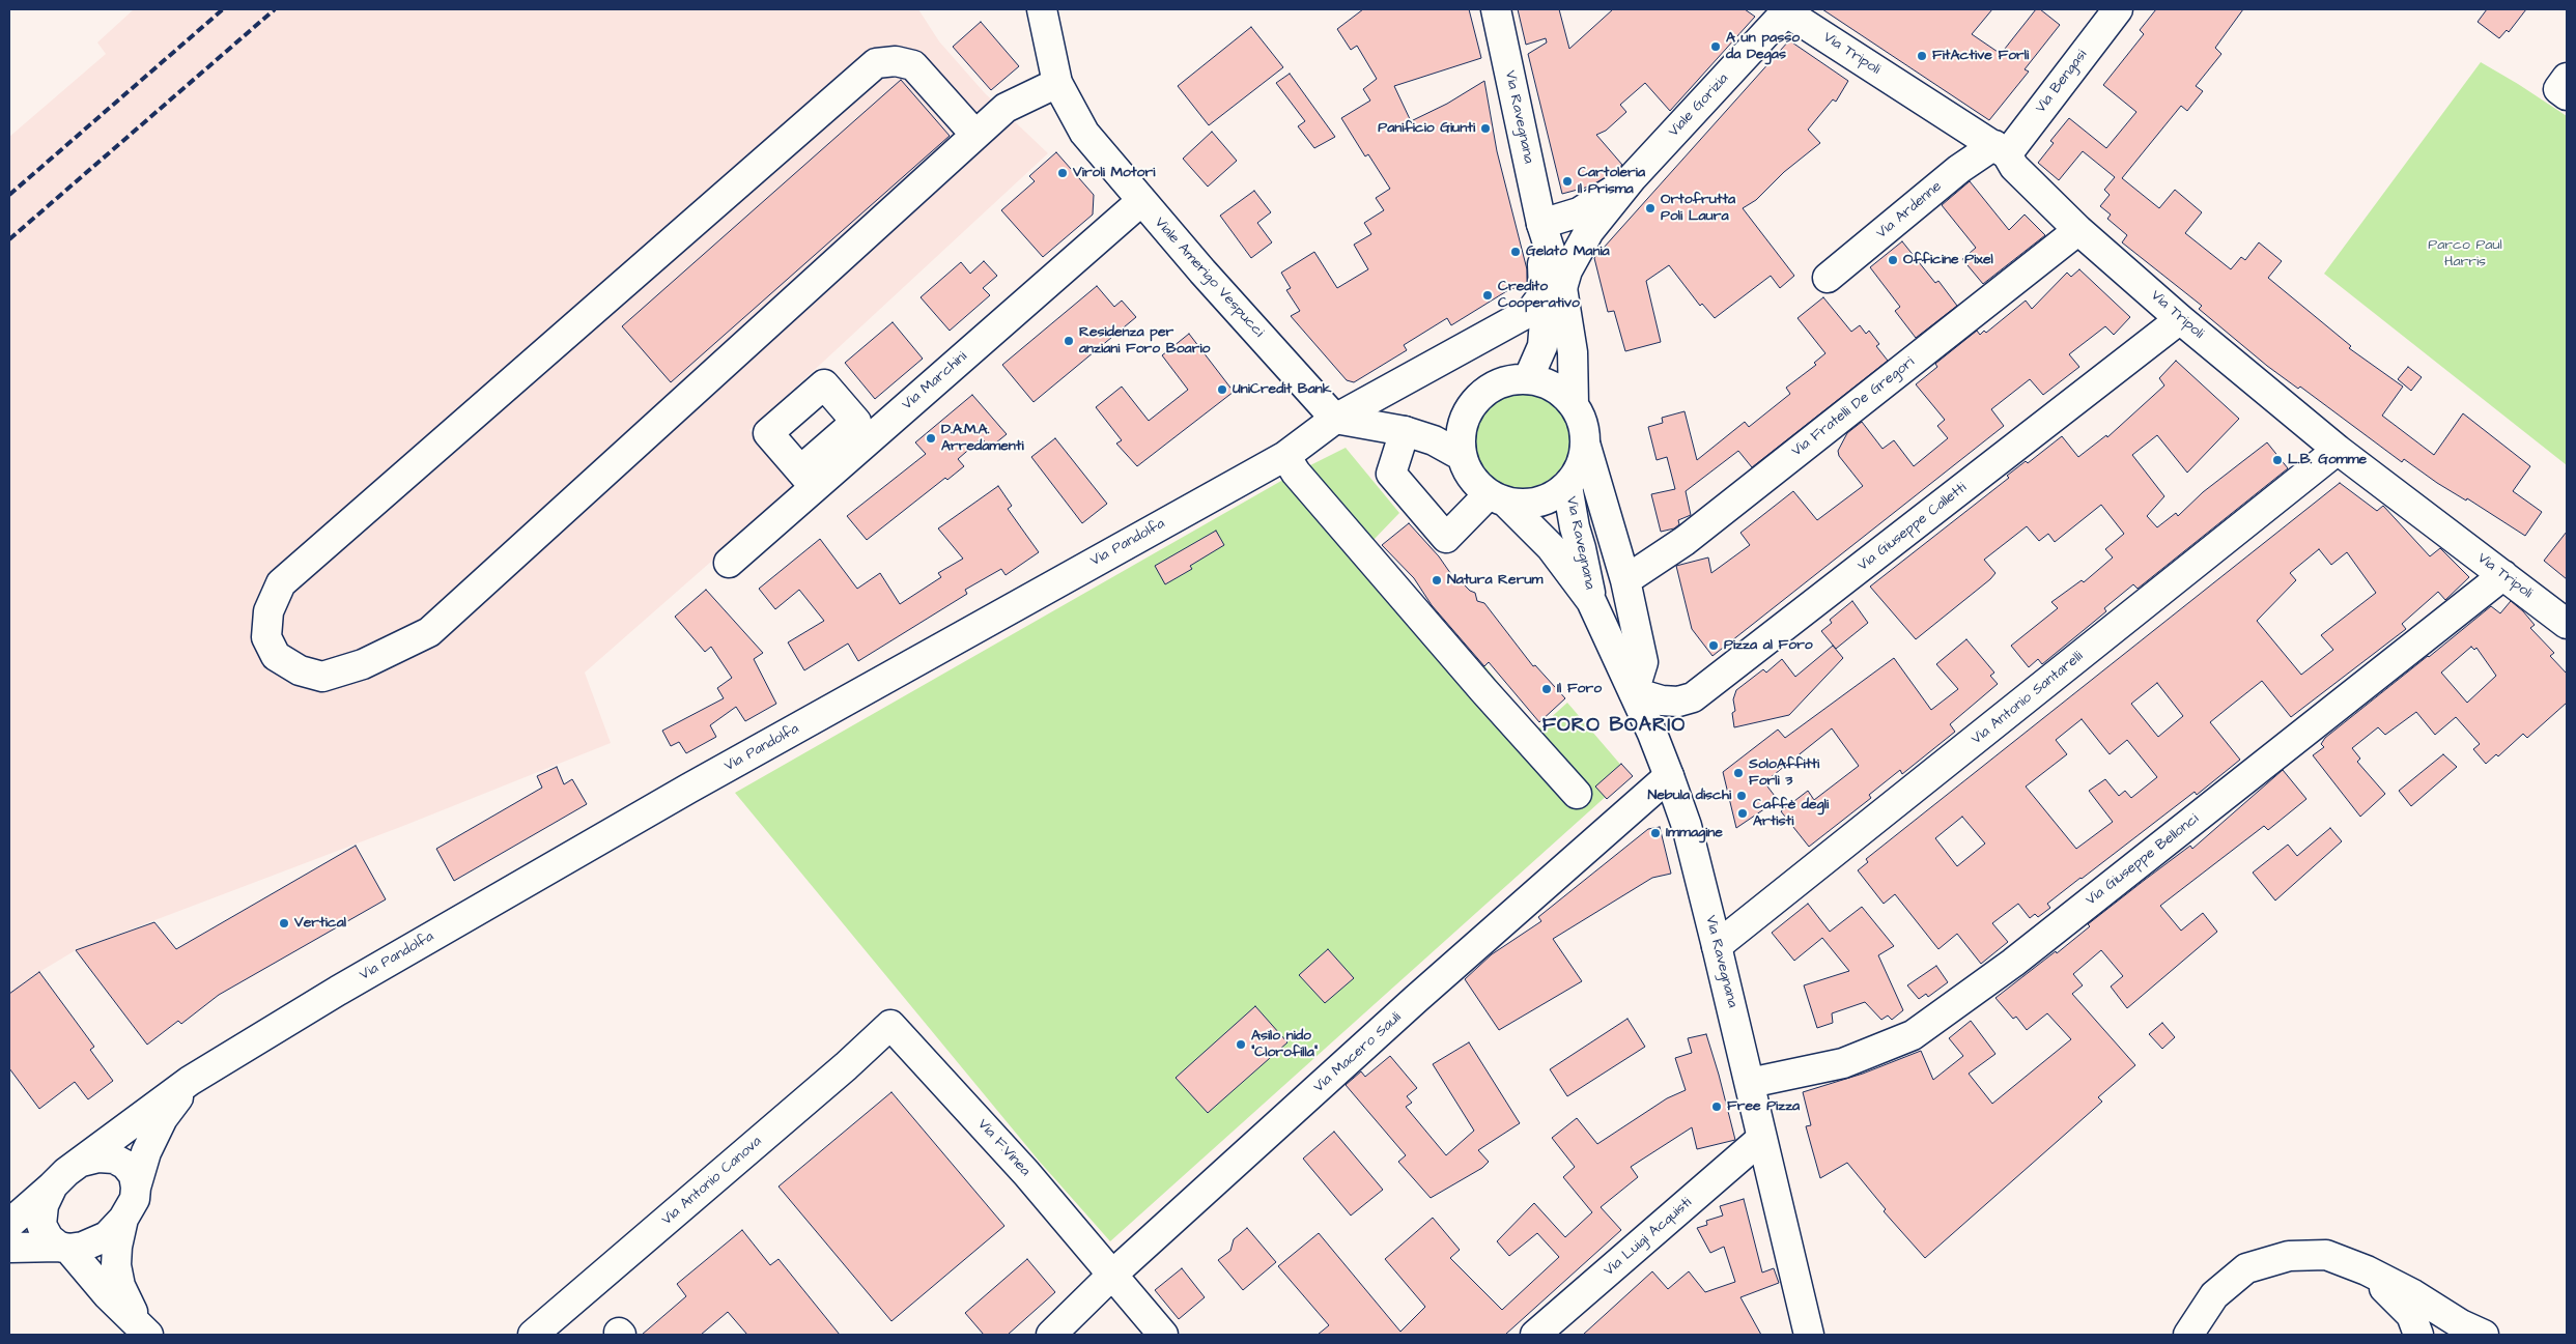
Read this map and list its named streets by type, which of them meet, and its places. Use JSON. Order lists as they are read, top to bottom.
{
  "streets": {
    "main road": [
      "Via Tripoli",
      "Via Bengasi",
      "Viale Gorizia",
      "Via Ravegnana",
      "Via Ardenne",
      "Viale Amerigo Vespucci",
      "Via Marchini",
      "Via Fratelli De Gregori",
      "Via Giuseppe Calletti",
      "Via Pandolfa",
      "Via Antonio Santarelli",
      "Via Giuseppe Bellonci",
      "Via Macero Sauli",
      "Via F.Vinea",
      "Via Antonio Canova",
      "Via Luigi Acquisti"
    ]
  },
  "crossings": [
    ["Via Tripoli", "Via Bengasi"],
    ["Via Tripoli", "Viale Gorizia"],
    ["Via Tripoli", "Via Ardenne"],
    ["Via Tripoli", "Via Fratelli De Gregori"],
    ["Via Tripoli", "Via Giuseppe Calletti"],
    ["Via Tripoli", "Via Antonio Santarelli"],
    ["Via Tripoli", "Via Giuseppe Bellonci"],
    ["Via Bengasi", "Via Ardenne"],
    ["Viale Gorizia", "Via Ravegnana"],
    ["Viale Gorizia", "Via Pandolfa"],
    ["Via Ravegnana", "Via Giuseppe Calletti"],
    ["Via Ravegnana", "Via Pandolfa"],
    ["Via Ravegnana", "Via Antonio Santarelli"],
    ["Via Ravegnana", "Via Giuseppe Bellonci"],
    ["Via Ravegnana", "Via Macero Sauli"],
    ["Via Ravegnana", "Via Luigi Acquisti"],
    ["Viale Amerigo Vespucci", "Via Marchini"],
    ["Viale Amerigo Vespucci", "Via Pandolfa"],
    ["Via Macero Sauli", "Via F.Vinea"],
    ["Via F.Vinea", "Via Antonio Canova"]
  ],
  "districts": ["FORO BOARIO"],
  "parks": ["Parco Paul Harris"],
  "places": [
    "A un passo da Degas",
    "FitActive Forlì",
    "Panificio Giunti",
    "Viroli Motori",
    "Cartoleria Il Prisma",
    "Ortofrutta Poli Laura",
    "Gelato Mania",
    "Officine Pixel",
    "Credito Cooperativo",
    "Residenza per anziani Foro Boario",
    "UniCredit Bank",
    "D.A.M.A. Arredamenti",
    "L.B. Gomme",
    "Natura Rerum",
    "Pizza al Foro",
    "Il Foro",
    "SoloAffitti Forlì 3",
    "Nebula dischi",
    "Caffè degli Artisti",
    "Immagine",
    "Vertical",
    "Asilo nido \"Clorofilla\"",
    "Free Pizza"
  ]
}
